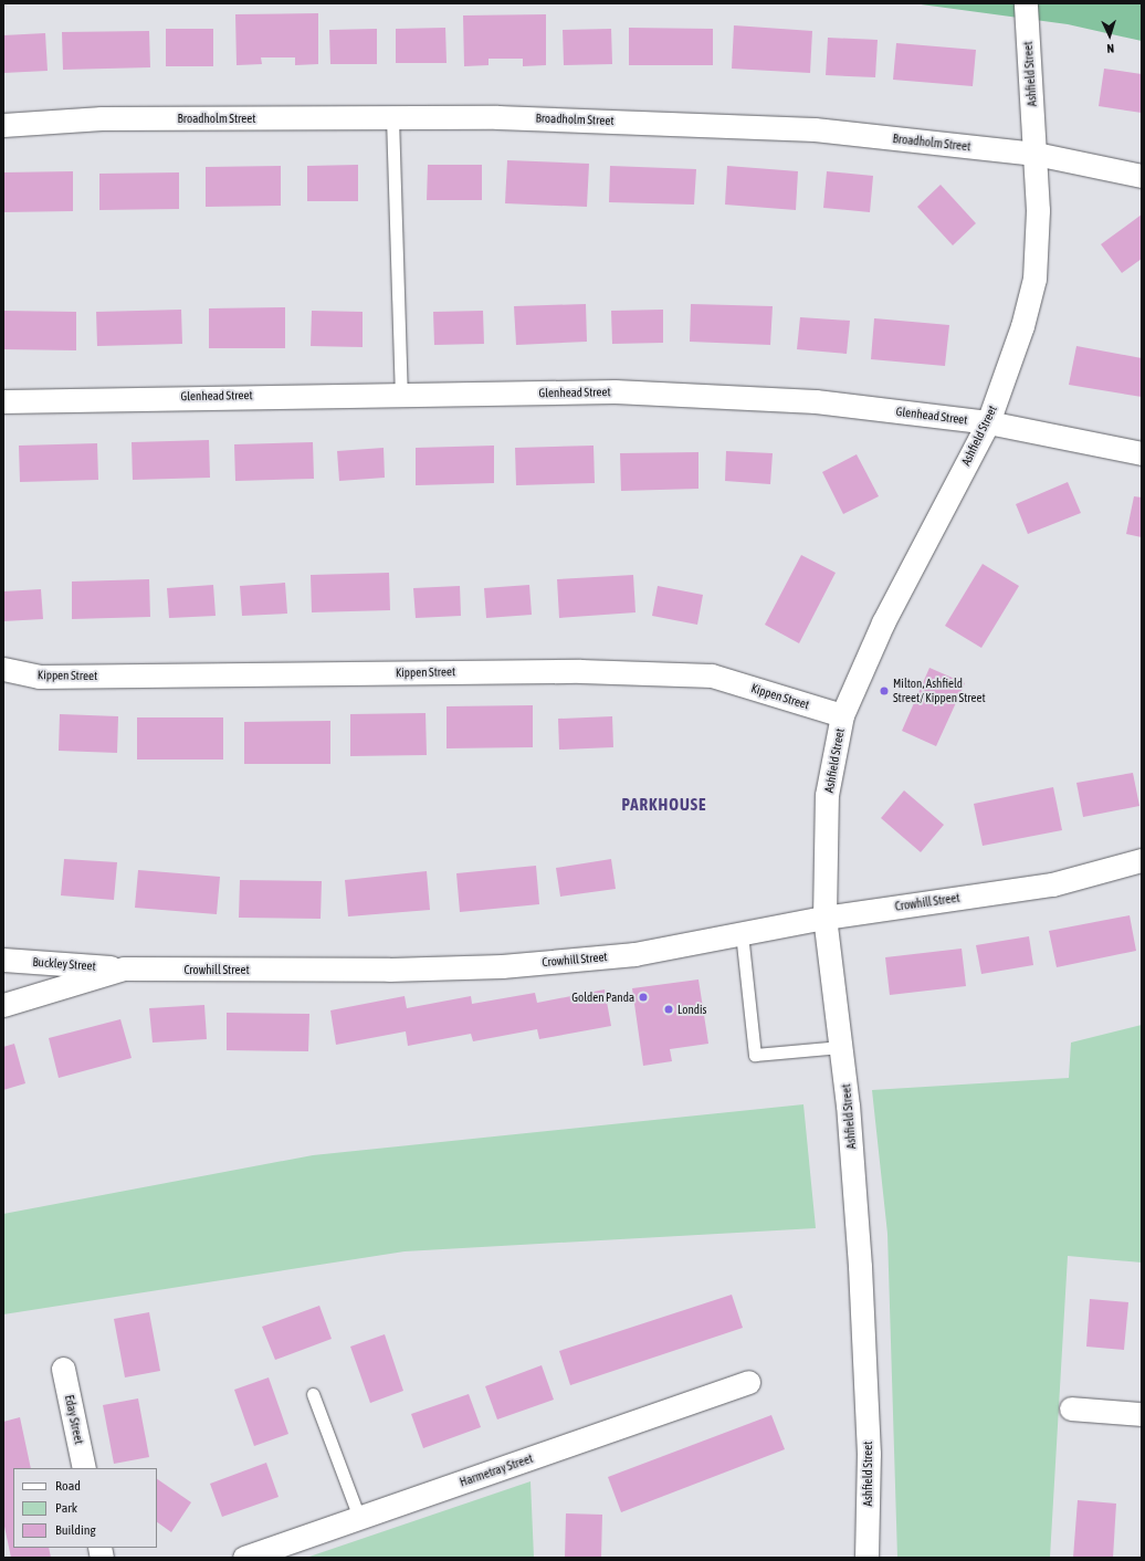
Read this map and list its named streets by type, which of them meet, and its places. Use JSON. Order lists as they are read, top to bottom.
{
  "streets": {
    "street": [
      "Ashfield Street",
      "Broadholm Street",
      "Glenhead Street",
      "Kippen Street",
      "Crowhill Street",
      "Buckley Street",
      "Eday Street",
      "Harmetray Street"
    ]
  },
  "crossings": [
    ["Ashfield Street", "Broadholm Street"],
    ["Ashfield Street", "Glenhead Street"],
    ["Ashfield Street", "Kippen Street"],
    ["Ashfield Street", "Crowhill Street"],
    ["Crowhill Street", "Buckley Street"]
  ],
  "districts": ["PARKHOUSE"],
  "places": ["Milton, Ashfield Street/ Kippen Street", "Golden Panda", "Londis"],
  "legend": ["Road", "Park", "Building"],
  "north": "bottom"
}
